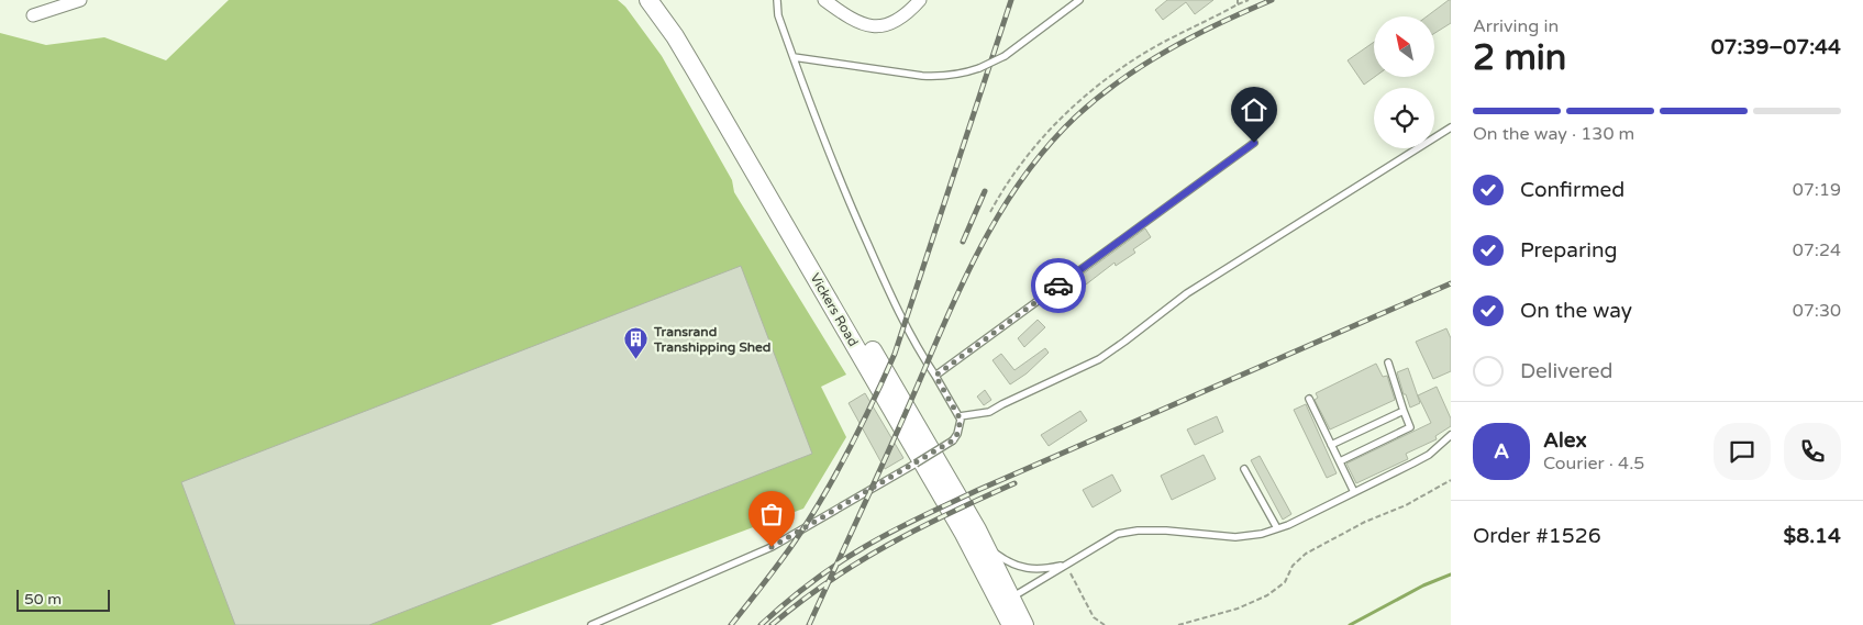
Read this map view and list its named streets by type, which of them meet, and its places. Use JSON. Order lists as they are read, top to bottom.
{
  "streets": {
    "main road": ["Vickers Road"]
  },
  "places": {
    "building": ["Transrand Transhipping Shed"]
  },
  "scale_bar": "50 m",
  "north": "top left",
  "page": {
    "heading": ["2 min", "Arriving in", "07:39–07:44"],
    "panel": [
      "Alex",
      "Courier · 4.5",
      "Order #1526",
      "$8.14"
    ],
    "bar": "On the way · 130 m",
    "list": [
      ["Confirmed", "07:19"],
      ["Preparing", "07:24"],
      ["On the way", "07:30"],
      "Delivered"
    ],
    "round": "A",
    "scale": "50 m"
  }
}
